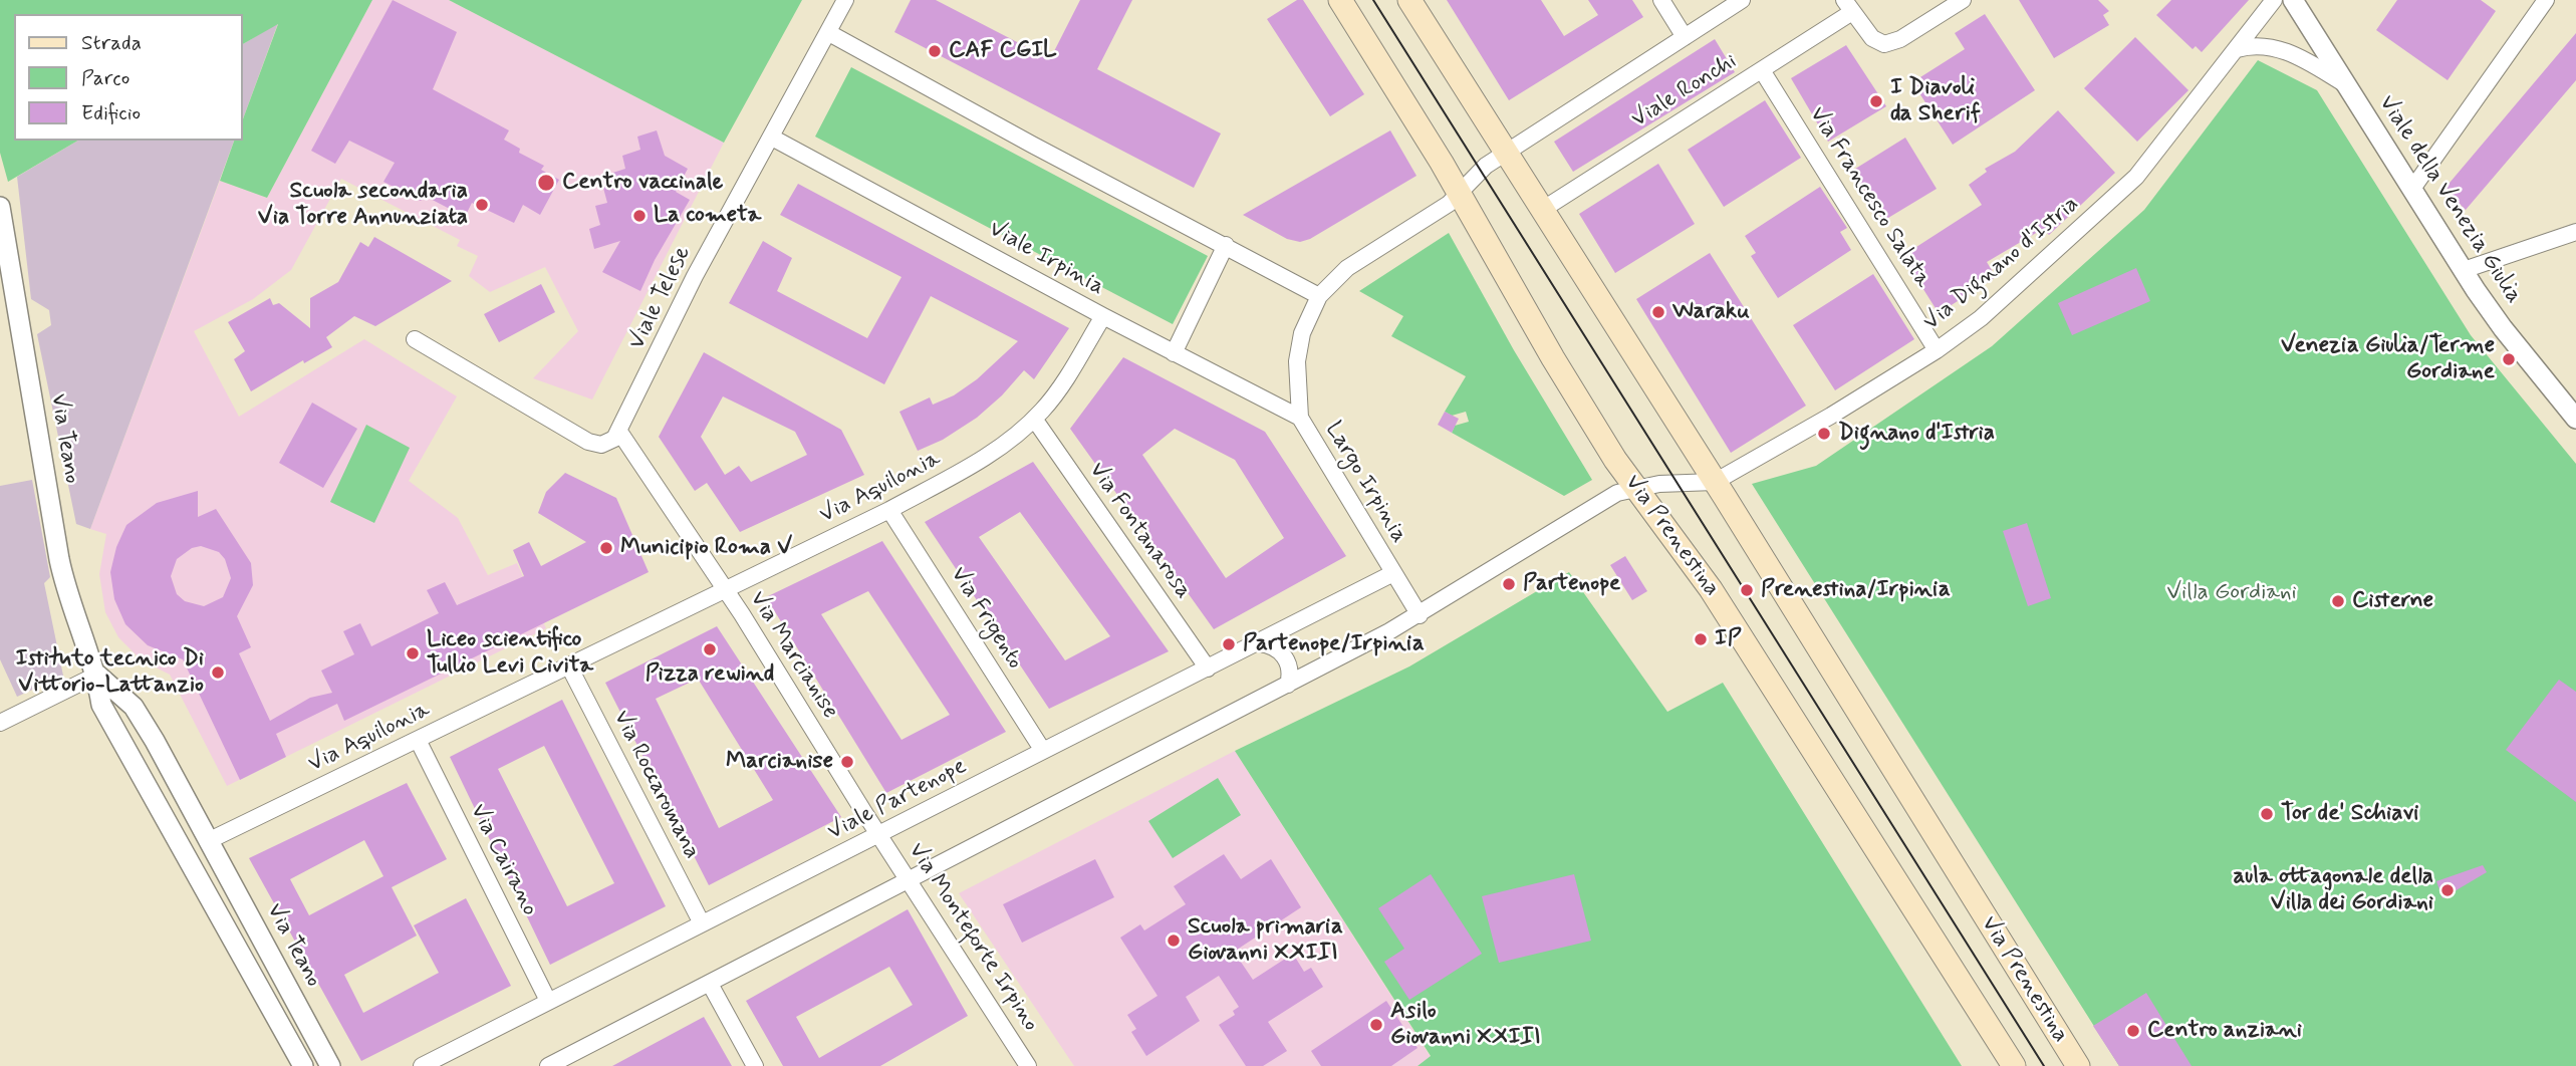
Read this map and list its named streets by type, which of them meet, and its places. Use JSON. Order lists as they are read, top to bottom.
{
  "streets": {
    "main road": ["Via Prenestina"],
    "street": [
      "Viale Ronchi",
      "Via Francesco Salata",
      "Viale della Venezia Giulia",
      "Viale Irpinia",
      "Via Dignano d'Istria",
      "Viale Telese",
      "Via Teano",
      "Largo Irpinia",
      "Via Aquilonia",
      "Via Fontanarosa",
      "Via Frigento",
      "Via Marcianise",
      "Via Roccaromana",
      "Viale Partenope",
      "Via Cairano",
      "Via Monteforte Irpino"
    ]
  },
  "crossings": [
    ["Viale Ronchi", "Via Francesco Salata"],
    ["Viale Ronchi", "Largo Irpinia"],
    ["Viale Ronchi", "Via Prenestina"],
    ["Via Francesco Salata", "Via Dignano d'Istria"],
    ["Viale Irpinia", "Viale Telese"],
    ["Viale Irpinia", "Largo Irpinia"],
    ["Viale Irpinia", "Via Aquilonia"],
    ["Via Dignano d'Istria", "Via Prenestina"],
    ["Viale Telese", "Via Marcianise"],
    ["Via Teano", "Via Aquilonia"],
    ["Largo Irpinia", "Via Prenestina"],
    ["Largo Irpinia", "Viale Partenope"],
    ["Via Aquilonia", "Via Fontanarosa"],
    ["Via Aquilonia", "Via Frigento"],
    ["Via Aquilonia", "Via Marcianise"],
    ["Via Aquilonia", "Via Roccaromana"],
    ["Via Aquilonia", "Via Cairano"],
    ["Via Fontanarosa", "Viale Partenope"],
    ["Via Frigento", "Viale Partenope"],
    ["Via Marcianise", "Viale Partenope"],
    ["Via Marcianise", "Via Monteforte Irpino"],
    ["Via Roccaromana", "Viale Partenope"],
    ["Viale Partenope", "Via Cairano"],
    ["Viale Partenope", "Via Monteforte Irpino"]
  ],
  "parks": ["Villa Gordiani"],
  "places": [
    "CAF CGIL",
    "I Diavoli da Sherif",
    "Centro vaccinale",
    "Scuola secondaria Via Torre Annunziata",
    "La cometa",
    "Waraku",
    "Venezia Giulia/Terme Gordiane",
    "Dignano d'Istria",
    "Municipio Roma V",
    "Partenope",
    "Prenestina/Irpinia",
    "Cisterne",
    "IP",
    "Partenope/Irpinia",
    "Pizza rewind",
    "Liceo scientifico Tullio Levi Civita",
    "Istituto tecnico Di Vittorio-Lattanzio",
    "Marcianise",
    "Tor de' Schiavi",
    "aula ottagonale della Villa dei Gordiani",
    "Scuola primaria Giovanni XXIII",
    "Asilo Giovanni XXIII",
    "Centro anziani"
  ],
  "legend": ["Strada", "Parco", "Edificio"]
}
